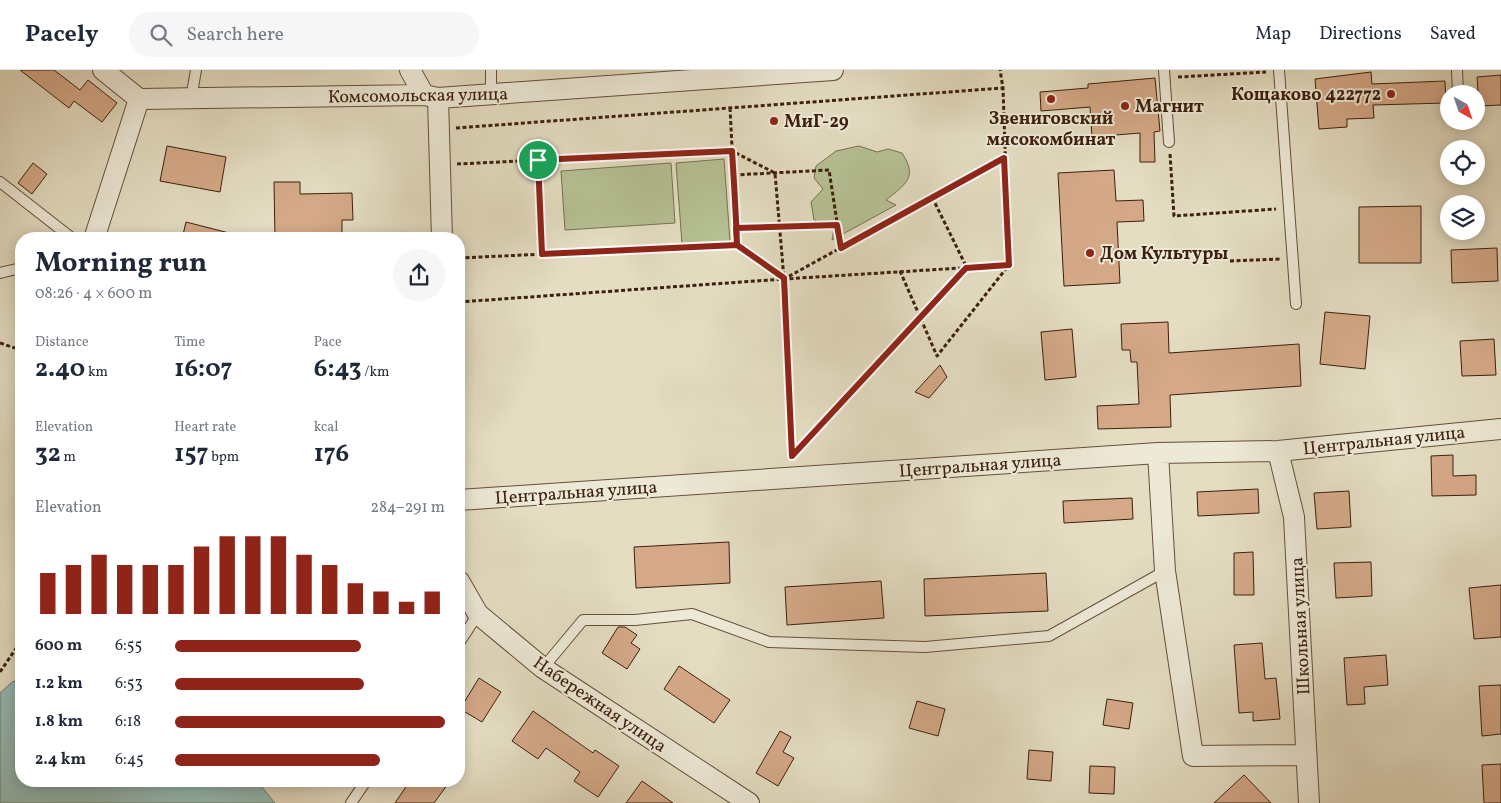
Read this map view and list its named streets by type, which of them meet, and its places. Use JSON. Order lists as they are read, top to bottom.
{
  "streets": {
    "street": [
      "Комсомольская улица",
      "Центральная улица",
      "Школьная улица",
      "Набережная улица"
    ]
  },
  "crossings": [
    ["Центральная улица", "Школьная улица"]
  ],
  "places": [
    "Кощаково 422772",
    "Звениговский мясокомбинат",
    "Магнит",
    "МиГ-29",
    "Дом Культуры"
  ],
  "north": "bottom right",
  "page": {
    "header": "Pacely",
    "search": "Search here",
    "nav": ["Map", "Directions", "Saved"],
    "heading": ["Morning run", "08:26 · 4 × 600 m"],
    "stats": [
      ["Distance", "2.40 km"],
      ["Time", "16:07"],
      ["Pace", "6:43 /km"],
      ["Elevation", "32 m"],
      ["Heart rate", "157 bpm"],
      ["kcal", "176"]
    ],
    "chart": ["Elevation", "284–291 m"],
    "list": [
      {
        "name": "600 m",
        "note": "6:55"
      },
      {
        "name": "1.2 km",
        "note": "6:53"
      },
      {
        "name": "1.8 km",
        "note": "6:18"
      },
      {
        "name": "2.4 km",
        "note": "6:45"
      }
    ]
  }
}
